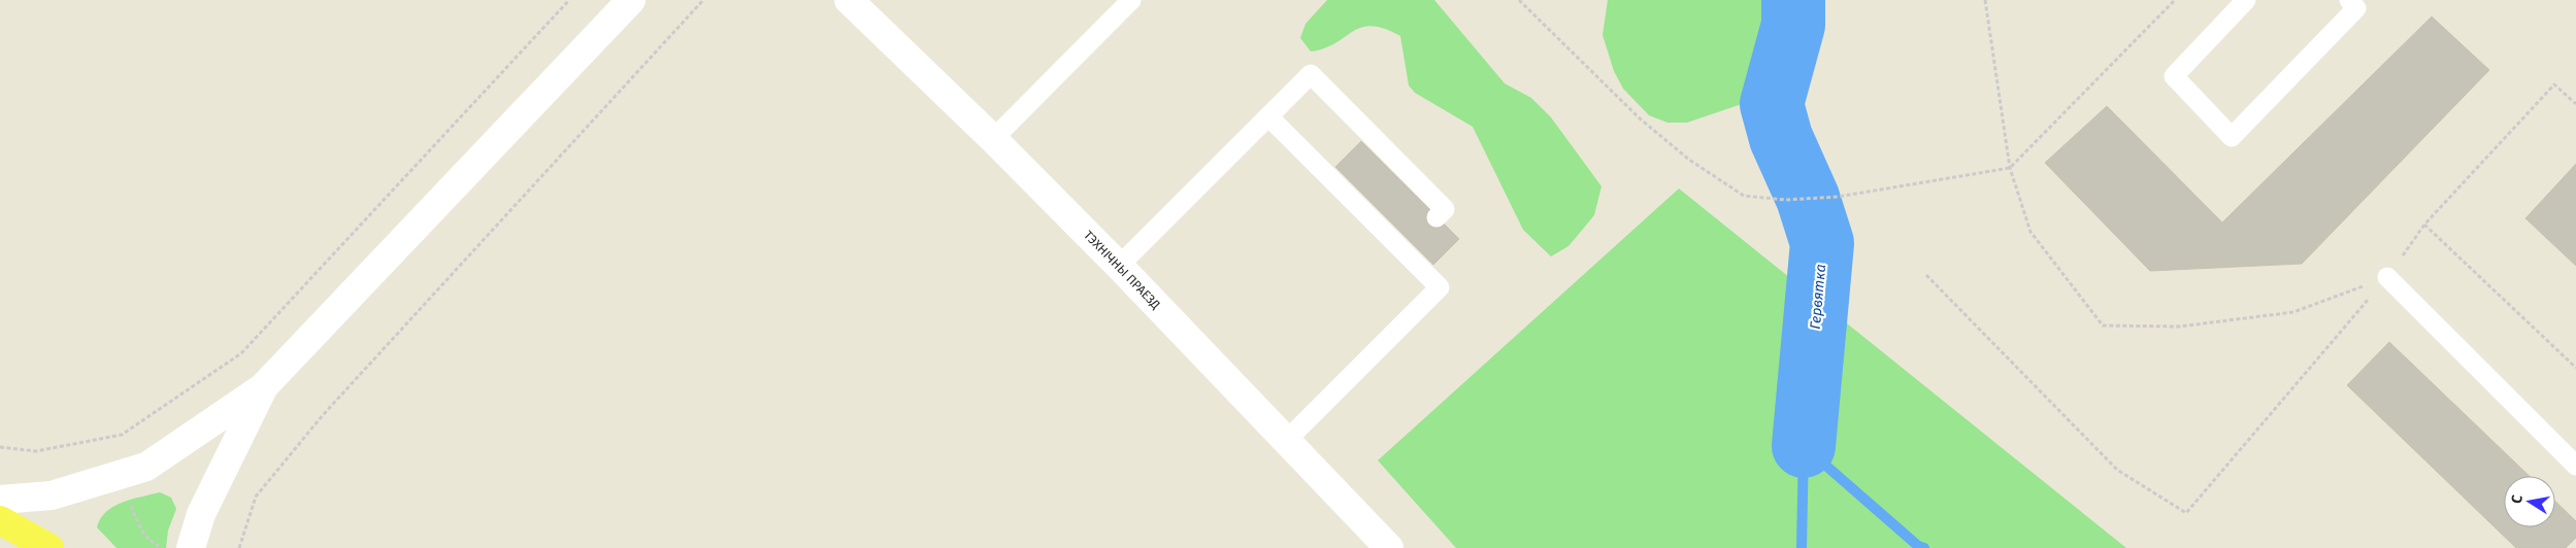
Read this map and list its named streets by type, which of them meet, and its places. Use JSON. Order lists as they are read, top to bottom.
{
  "streets": {
    "main road": ["ТЭХНІЧНЫ ПРАЕЗД"]
  },
  "water": ["Гервятка"],
  "north": "left"
}
